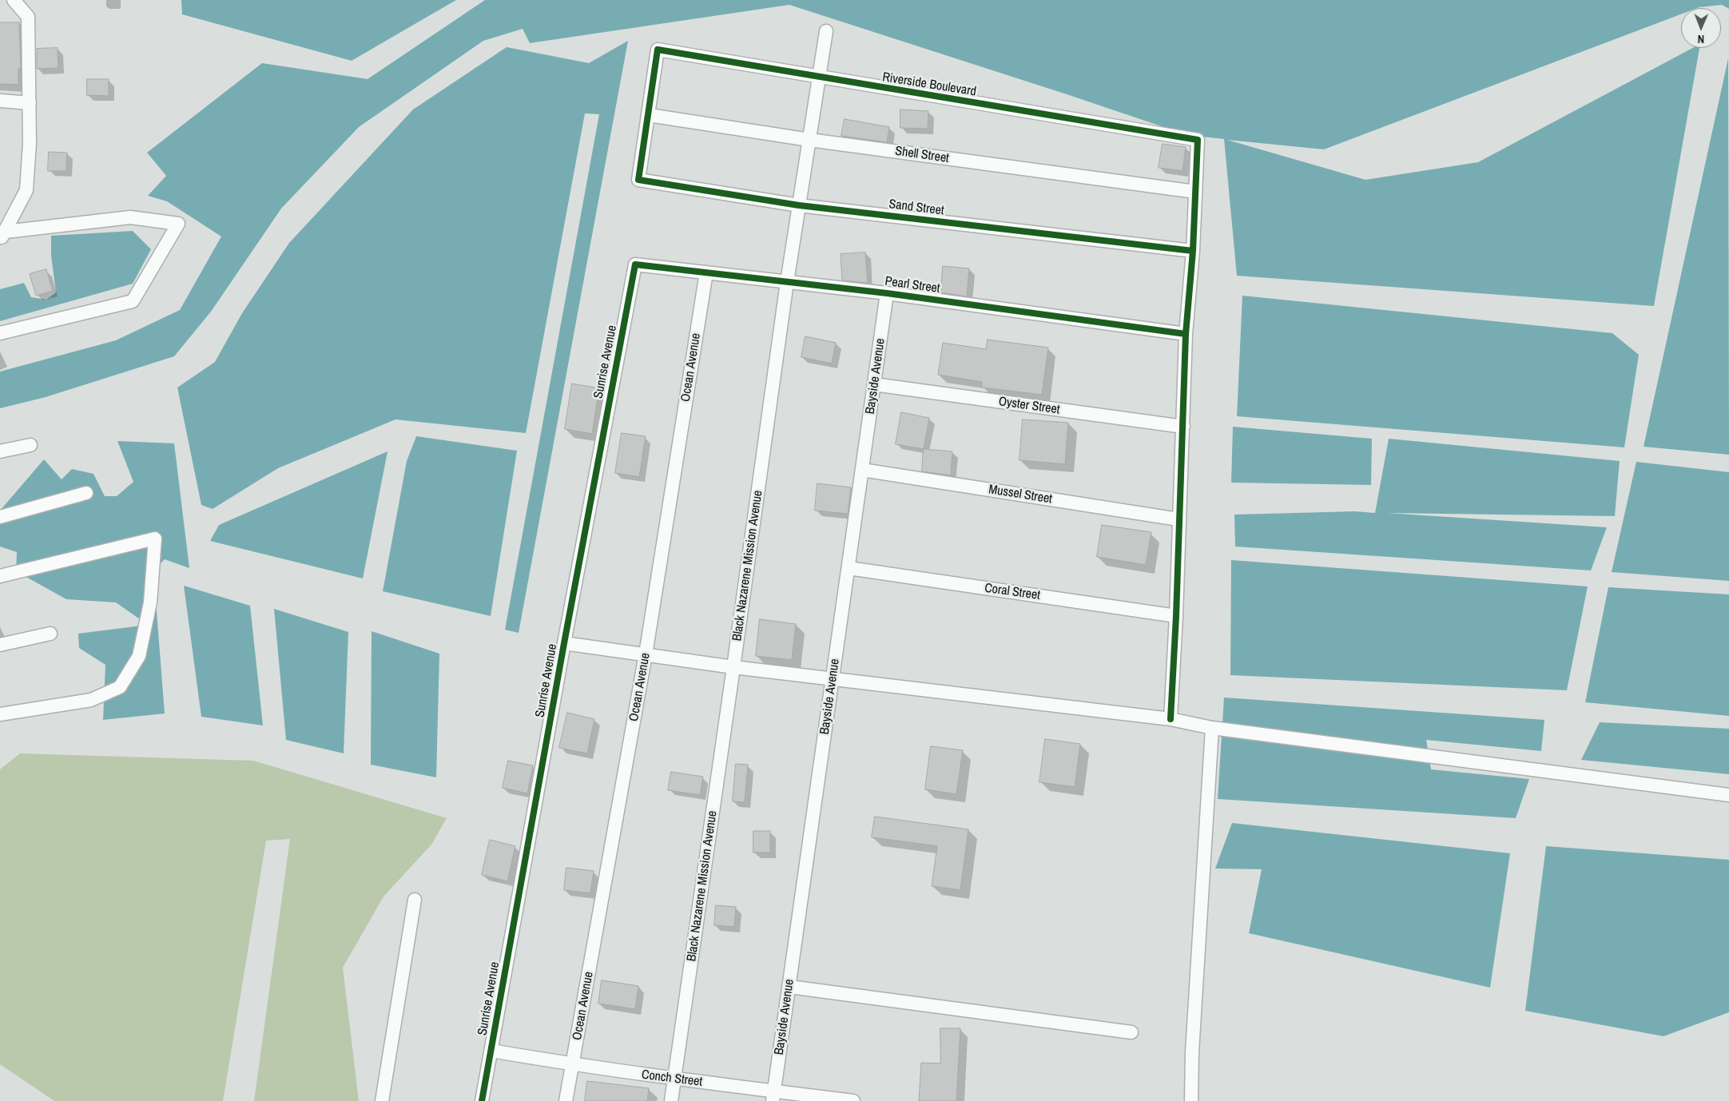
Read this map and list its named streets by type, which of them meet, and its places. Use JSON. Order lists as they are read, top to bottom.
{
  "streets": {
    "street": [
      "Riverside Boulevard",
      "Shell Street",
      "Sand Street",
      "Pearl Street",
      "Sunrise Avenue",
      "Ocean Avenue",
      "Bayside Avenue",
      "Oyster Street",
      "Mussel Street",
      "Black Nazarene Mission Avenue",
      "Coral Street",
      "Conch Street"
    ]
  },
  "crossings": [
    ["Riverside Boulevard", "Shell Street"],
    ["Riverside Boulevard", "Sand Street"],
    ["Riverside Boulevard", "Black Nazarene Mission Avenue"],
    ["Shell Street", "Sand Street"],
    ["Shell Street", "Black Nazarene Mission Avenue"],
    ["Sand Street", "Black Nazarene Mission Avenue"],
    ["Pearl Street", "Sunrise Avenue"],
    ["Pearl Street", "Ocean Avenue"],
    ["Pearl Street", "Bayside Avenue"],
    ["Pearl Street", "Black Nazarene Mission Avenue"],
    ["Sunrise Avenue", "Conch Street"],
    ["Ocean Avenue", "Conch Street"],
    ["Bayside Avenue", "Oyster Street"],
    ["Bayside Avenue", "Mussel Street"],
    ["Bayside Avenue", "Coral Street"],
    ["Bayside Avenue", "Conch Street"],
    ["Black Nazarene Mission Avenue", "Conch Street"]
  ],
  "north": "bottom"
}
